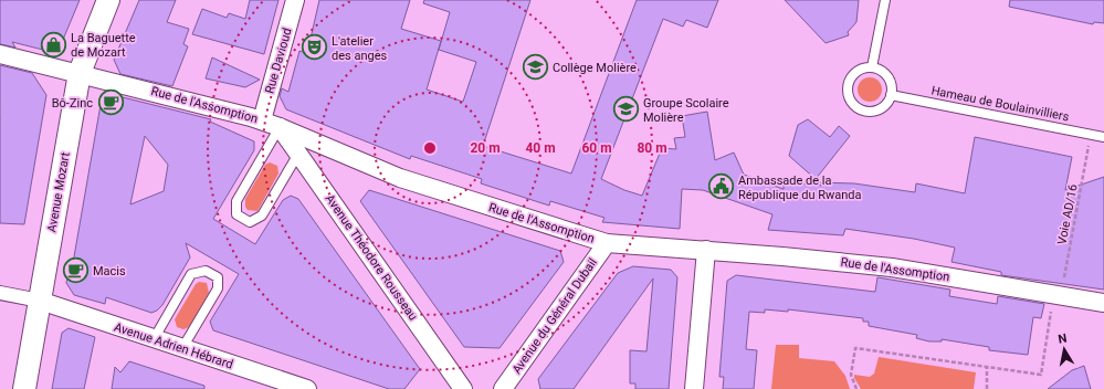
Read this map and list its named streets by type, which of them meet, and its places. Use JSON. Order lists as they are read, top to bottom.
{
  "streets": {
    "street": [
      "Rue Davioud",
      "Rue de l'Assomption",
      "Avenue Mozart",
      "Avenue Théodore Rousseau",
      "Avenue du Général Dubail",
      "Avenue Adrien Hébrard"
    ],
    "lane": ["Hameau de Boulainvilliers"],
    "path": ["Voie AD/16"]
  },
  "crossings": [
    ["Rue Davioud", "Rue de l'Assomption"],
    ["Hameau de Boulainvilliers", "Voie AD/16"],
    ["Rue de l'Assomption", "Avenue Mozart"],
    ["Rue de l'Assomption", "Voie AD/16"],
    ["Rue de l'Assomption", "Avenue Théodore Rousseau"],
    ["Rue de l'Assomption", "Avenue du Général Dubail"],
    ["Avenue Mozart", "Avenue Adrien Hébrard"]
  ],
  "places": {
    "shop": ["La Baguette de Mozart"],
    "theatre": ["L'atelier des anges"],
    "school or university": ["Collège Molière", "Groupe Scolaire Molière"],
    "cafe": ["Bô-Zinc", "Macis"],
    "public building": ["Ambassade de la République du Rwanda"]
  },
  "north": "top",
  "rings": [
    "20 m",
    "40 m",
    "60 m",
    "80 m"
  ]
}
